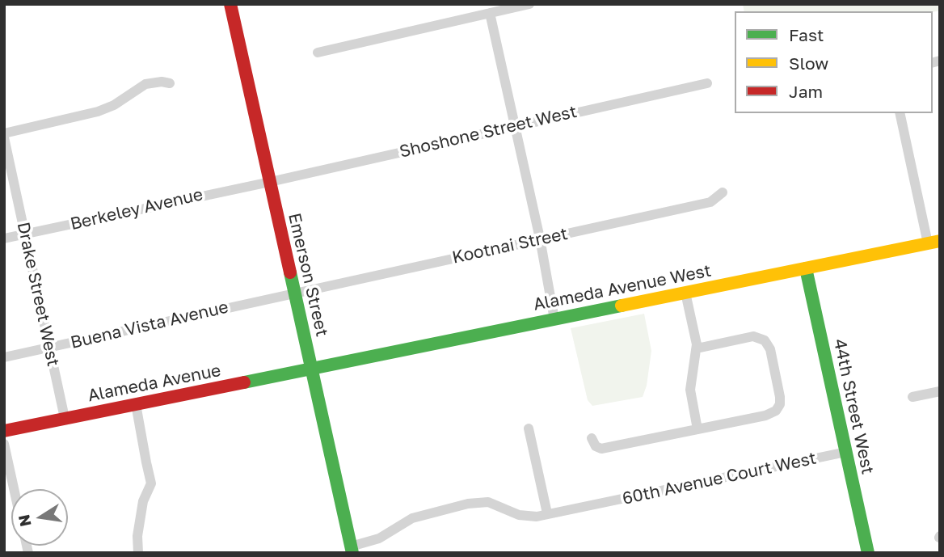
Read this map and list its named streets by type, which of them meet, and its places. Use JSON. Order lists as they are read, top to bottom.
{
  "streets": {
    "street": [
      "Shoshone Street West",
      "Berkeley Avenue",
      "Kootnai Street",
      "Emerson Street",
      "Alameda Avenue West",
      "Drake Street West",
      "Buena Vista Avenue",
      "Alameda Avenue",
      "44th Street West",
      "60th Avenue Court West"
    ]
  },
  "crossings": [
    ["Shoshone Street West", "Berkeley Avenue"],
    ["Shoshone Street West", "Emerson Street"],
    ["Berkeley Avenue", "Emerson Street"],
    ["Berkeley Avenue", "Drake Street West"],
    ["Kootnai Street", "Emerson Street"],
    ["Kootnai Street", "Buena Vista Avenue"],
    ["Emerson Street", "Alameda Avenue West"],
    ["Emerson Street", "Buena Vista Avenue"],
    ["Emerson Street", "Alameda Avenue"],
    ["Emerson Street", "60th Avenue Court West"],
    ["Alameda Avenue West", "Alameda Avenue"],
    ["Alameda Avenue West", "44th Street West"],
    ["Drake Street West", "Buena Vista Avenue"],
    ["Drake Street West", "Alameda Avenue"],
    ["44th Street West", "60th Avenue Court West"]
  ],
  "legend": ["Fast", "Slow", "Jam"],
  "north": "left"
}
